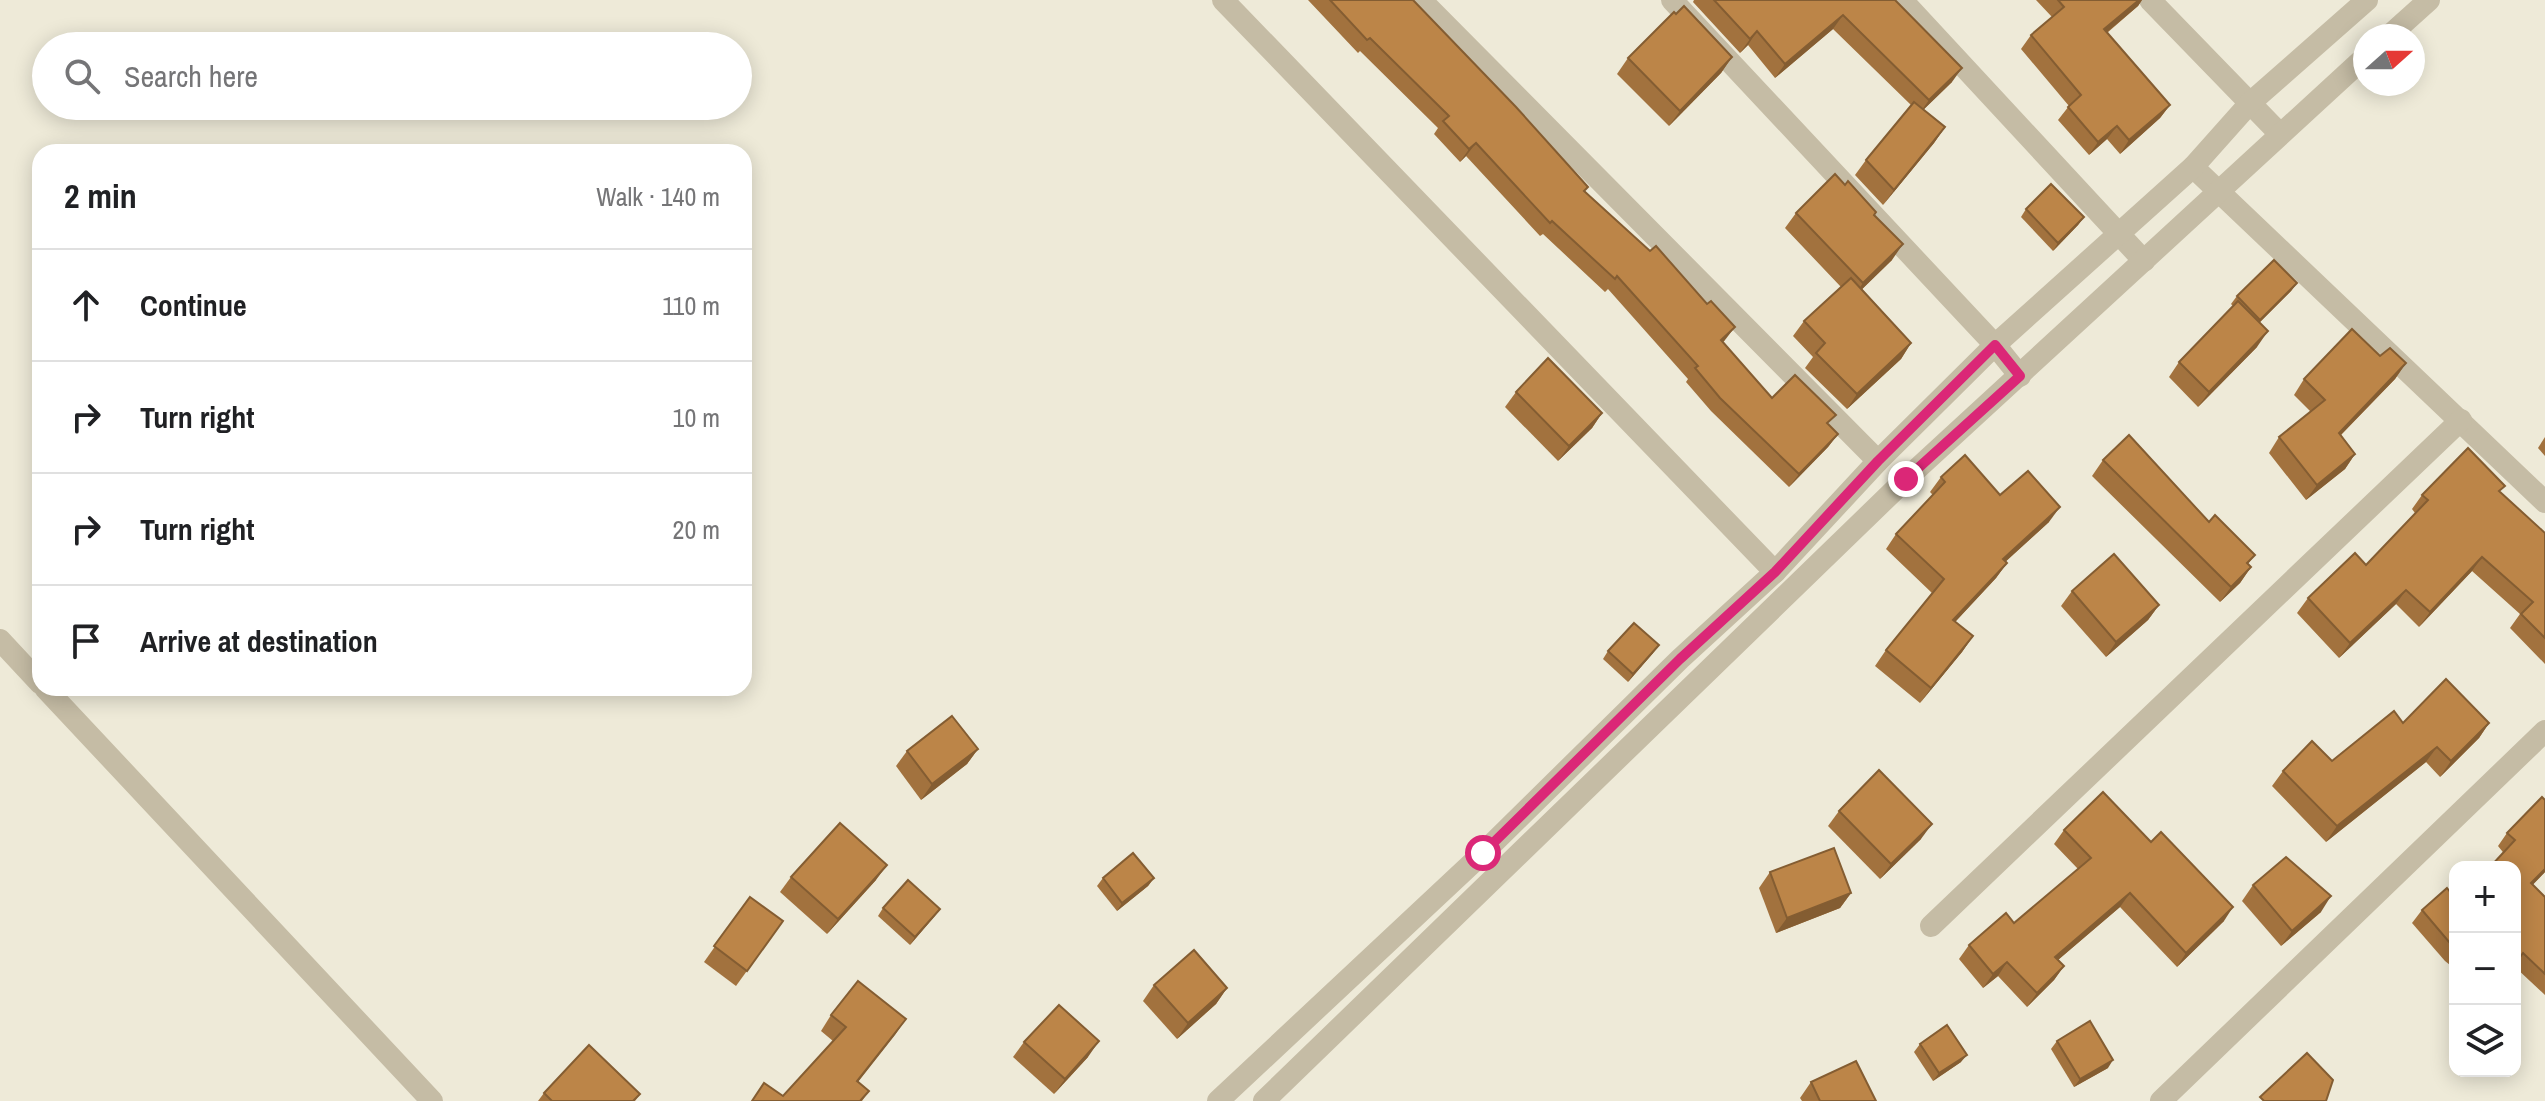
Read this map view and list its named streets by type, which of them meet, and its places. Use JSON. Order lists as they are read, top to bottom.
{
  "north": "right",
  "page": {
    "search": "Search here",
    "heading": ["2 min", "Walk · 140 m"],
    "list": [
      ["Continue", "110 m"],
      ["Turn right", "10 m"],
      ["Turn right", "20 m"],
      "Arrive at destination"
    ],
    "map_buttons": ["+", "−"]
  }
}
